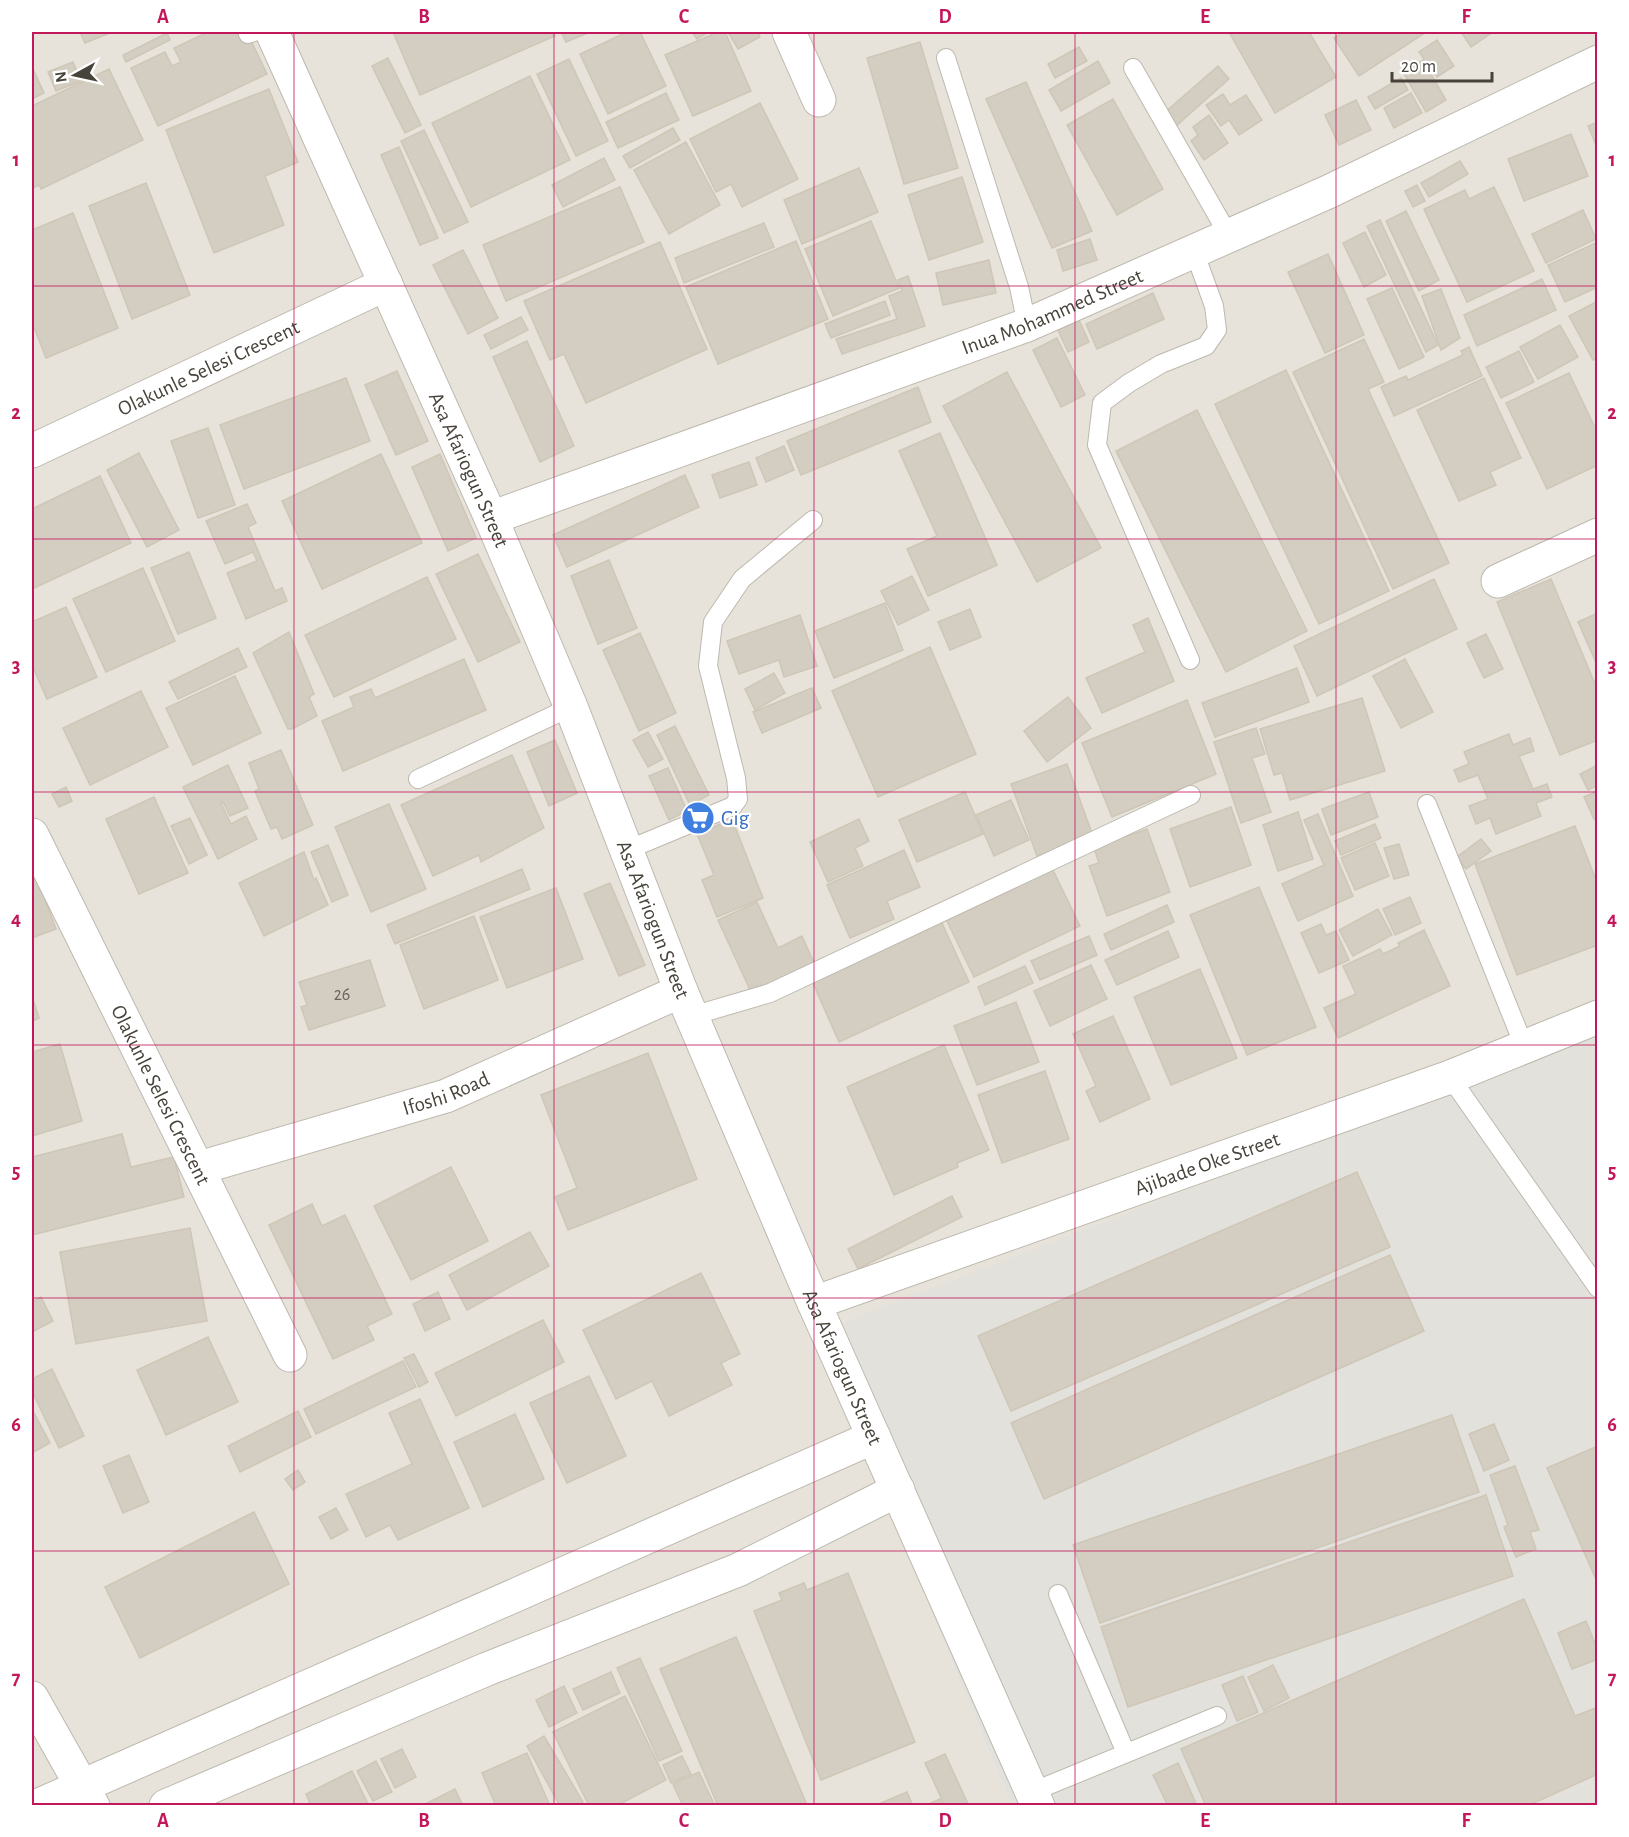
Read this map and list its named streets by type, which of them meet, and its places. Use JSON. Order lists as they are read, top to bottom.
{
  "streets": {
    "street": [
      "Inua Mohammed Street",
      "Olakunle Selesi Crescent",
      "Asa Afariogun Street",
      "Ifoshi Road",
      "Ajibade Oke Street"
    ]
  },
  "crossings": [
    ["Inua Mohammed Street", "Asa Afariogun Street"],
    ["Olakunle Selesi Crescent", "Asa Afariogun Street"],
    ["Olakunle Selesi Crescent", "Ifoshi Road"],
    ["Asa Afariogun Street", "Ifoshi Road"],
    ["Asa Afariogun Street", "Ajibade Oke Street"]
  ],
  "places": {
    "supermarket": ["Gig"]
  },
  "house_numbers": ["26"],
  "scale_bar": "20 m",
  "north": "left",
  "grid": {
    "columns": [
      "A",
      "B",
      "C",
      "D",
      "E",
      "F"
    ],
    "rows": [
      "1",
      "2",
      "3",
      "4",
      "5",
      "6",
      "7"
    ]
  }
}
